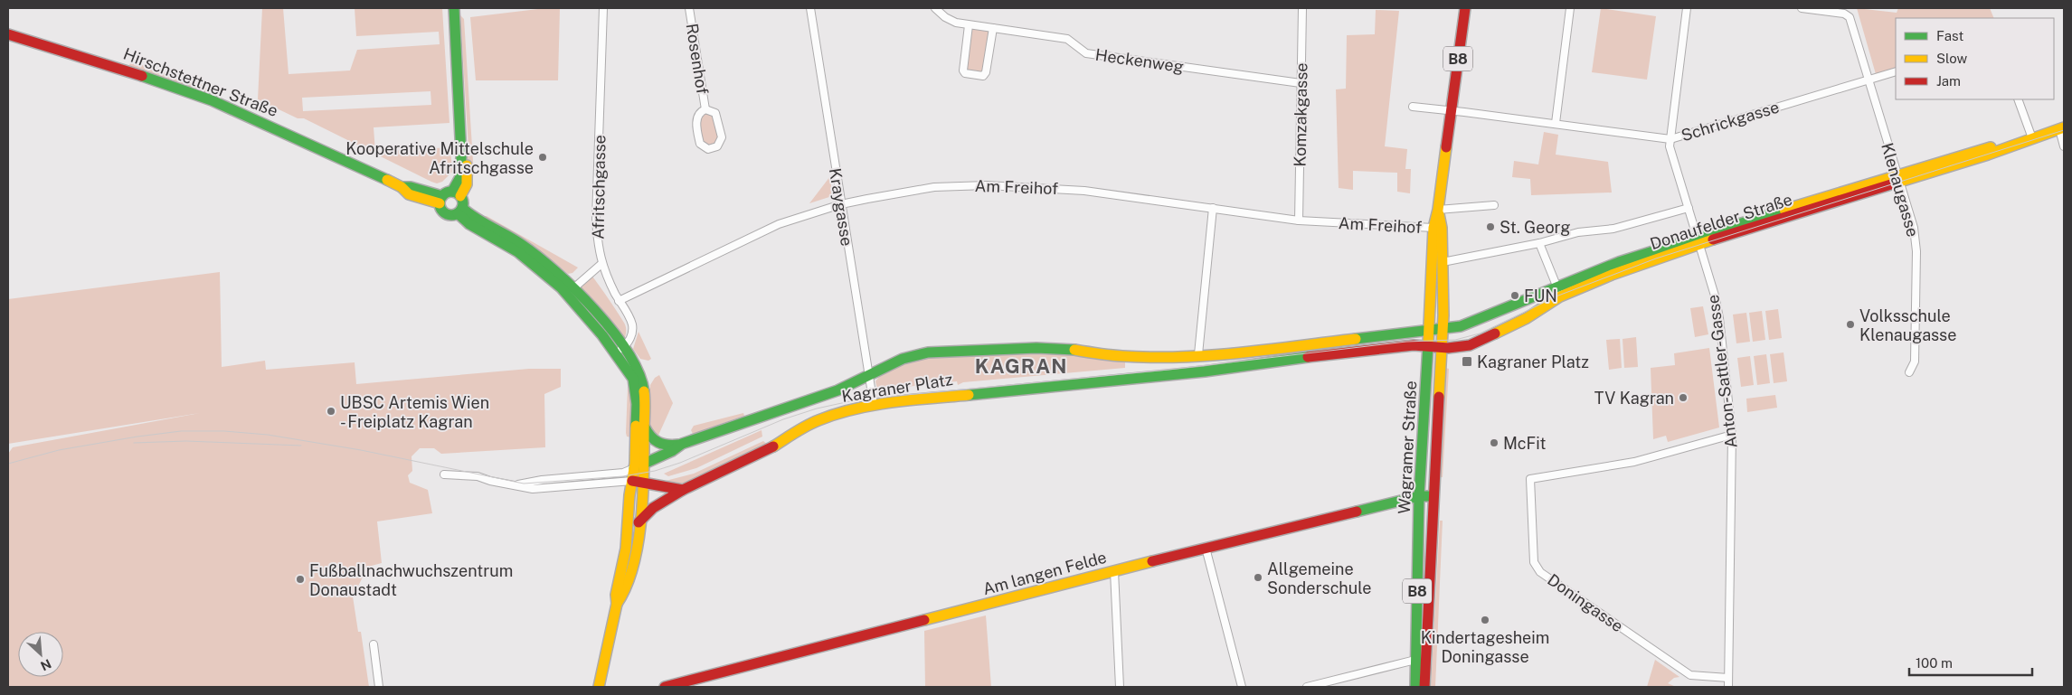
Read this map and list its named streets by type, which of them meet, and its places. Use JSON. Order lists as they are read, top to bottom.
{
  "streets": {
    "main road": [
      "B8",
      "Hirschstettner Straße",
      "Donaufelder Straße",
      "Kagraner Platz",
      "Wagramer Straße",
      "Am langen Felde"
    ],
    "street": [
      "Rosenhof",
      "Heckenweg",
      "Komzakgasse",
      "Schrickgasse",
      "Afritschgasse",
      "Am Freihof",
      "Klenaugasse",
      "Kraygasse",
      "Anton-Sattler-Gasse",
      "Doningasse"
    ]
  },
  "crossings": [
    ["Heckenweg", "Komzakgasse"],
    ["Hirschstettner Straße", "Afritschgasse"],
    ["Komzakgasse", "Am Freihof"],
    ["Schrickgasse", "Klenaugasse"],
    ["Schrickgasse", "Anton-Sattler-Gasse"],
    ["Schrickgasse", "Wagramer Straße"],
    ["Afritschgasse", "Am Freihof"],
    ["Am Freihof", "Kraygasse"],
    ["Am Freihof", "Wagramer Straße"],
    ["Klenaugasse", "Donaufelder Straße"],
    ["Kraygasse", "Kagraner Platz"],
    ["Donaufelder Straße", "Anton-Sattler-Gasse"],
    ["Donaufelder Straße", "Kagraner Platz"],
    ["Donaufelder Straße", "Wagramer Straße"],
    ["Anton-Sattler-Gasse", "Doningasse"],
    ["Kagraner Platz", "Wagramer Straße"],
    ["Wagramer Straße", "Am langen Felde"]
  ],
  "districts": ["KAGRAN"],
  "places": {
    "other": [
      "Kooperative Mittelschule Afritschgasse",
      "St. Georg",
      "FUN",
      "Volksschule Klenaugasse",
      "TV Kagran",
      "UBSC Artemis Wien - Freiplatz Kagran",
      "McFit",
      "Allgemeine Sonderschule",
      "Fußballnachwuchszentrum Donaustadt",
      "Kindertagesheim Doningasse"
    ],
    "transit": ["Kagraner Platz"]
  },
  "legend": ["Fast", "Slow", "Jam"],
  "scale_bar": "100 m",
  "north": "bottom right"
}
